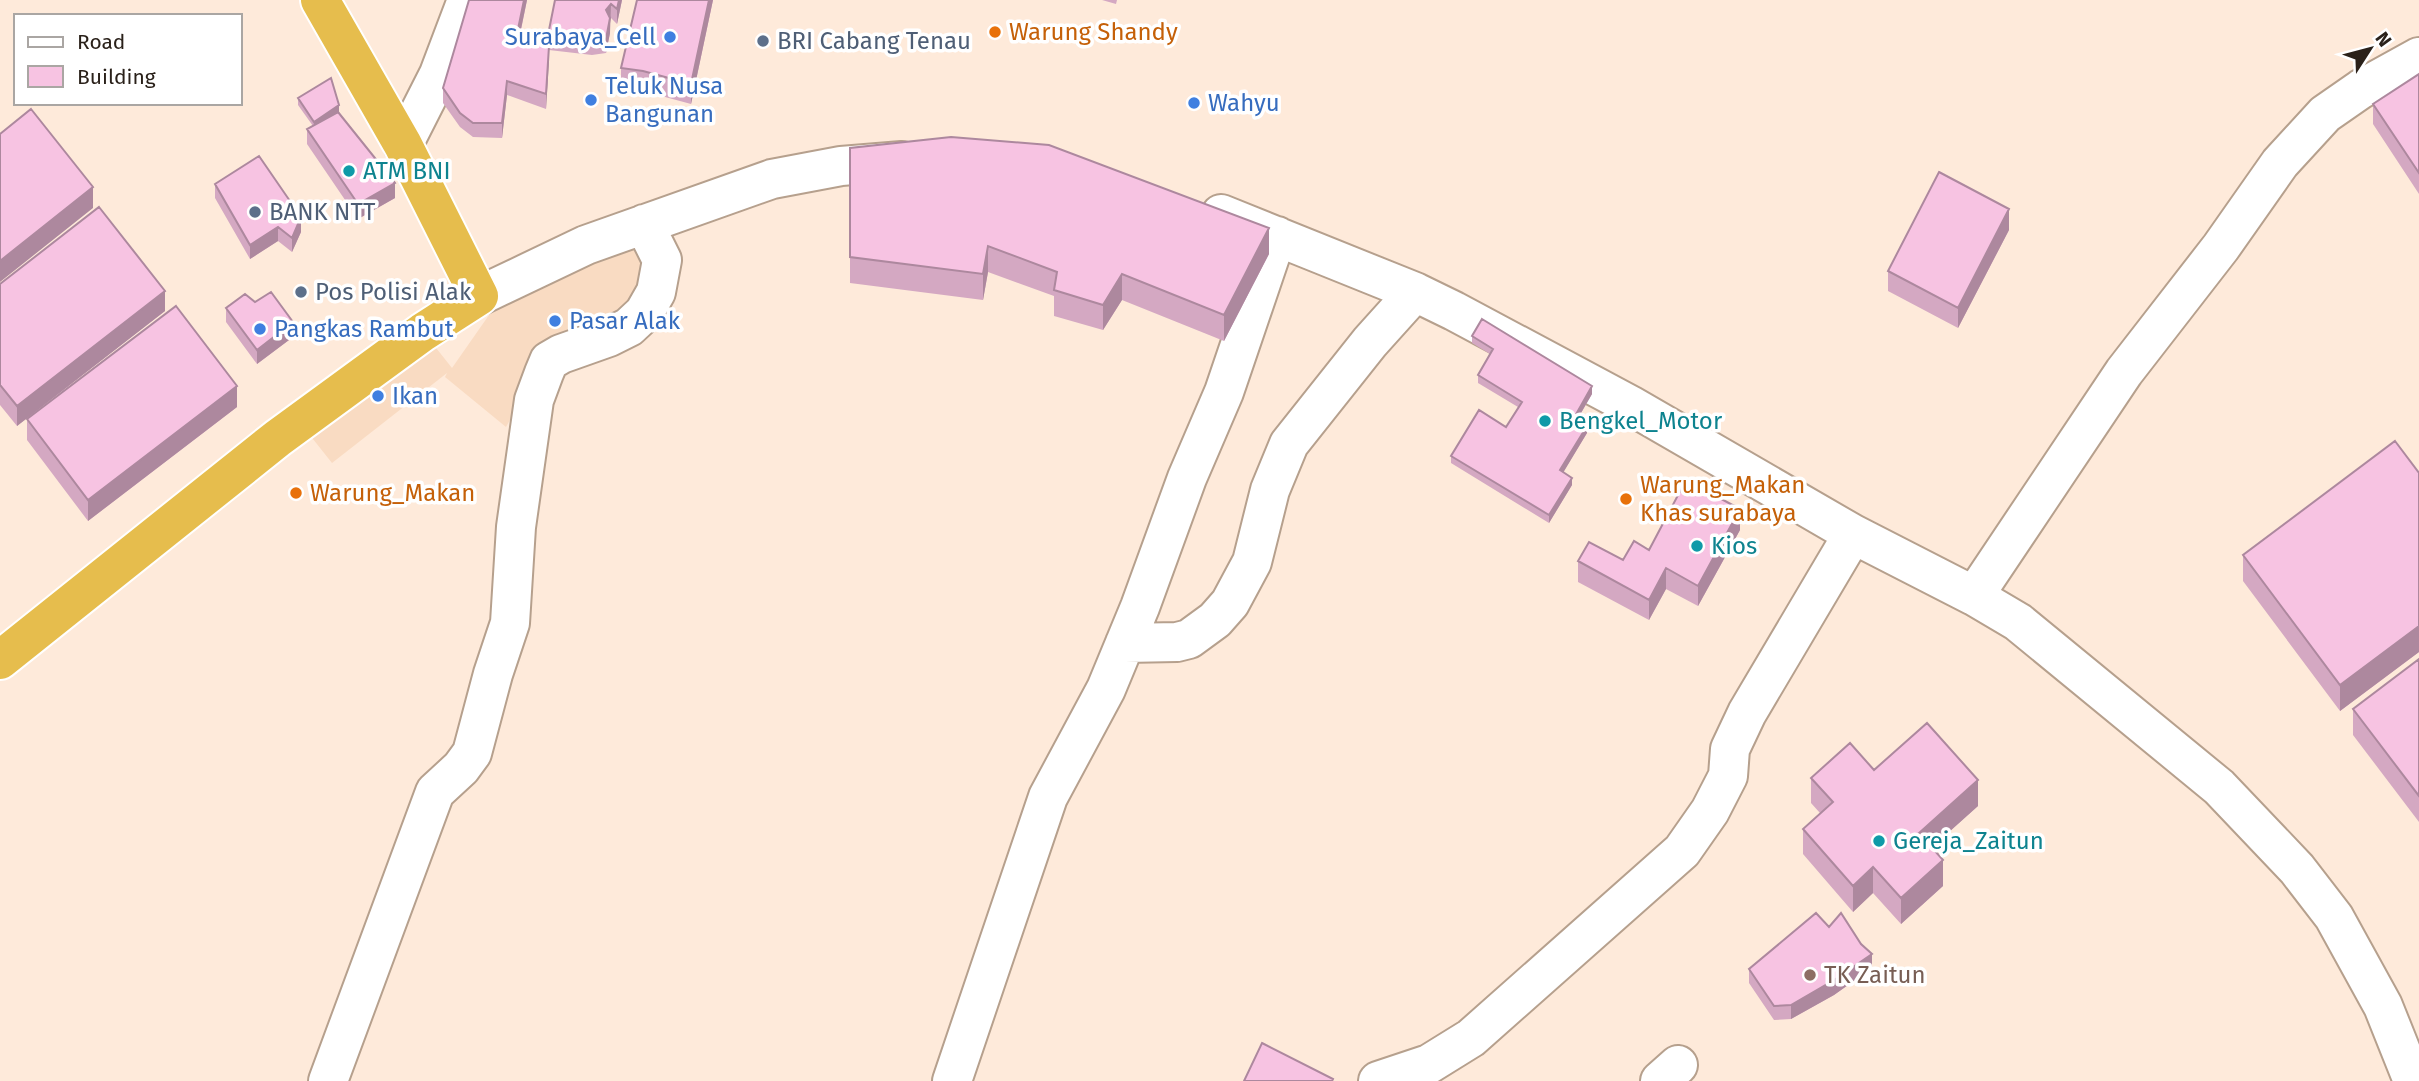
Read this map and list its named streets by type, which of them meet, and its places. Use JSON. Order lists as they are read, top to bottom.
{
  "places": [
    "Warung Shandy",
    "Surabaya_Cell",
    "BRI Cabang Tenau",
    "Teluk Nusa Bangunan",
    "Wahyu",
    "ATM BNI",
    "BANK NTT",
    "Pos Polisi Alak",
    "Pasar Alak",
    "Pangkas Rambut",
    "Ikan",
    "Bengkel_Motor",
    "Warung_Makan",
    "Warung_Makan Khas surabaya",
    "Kios",
    "Gereja_Zaitun",
    "TK Zaitun"
  ],
  "legend": ["Road", "Building"],
  "north": "top right"
}
